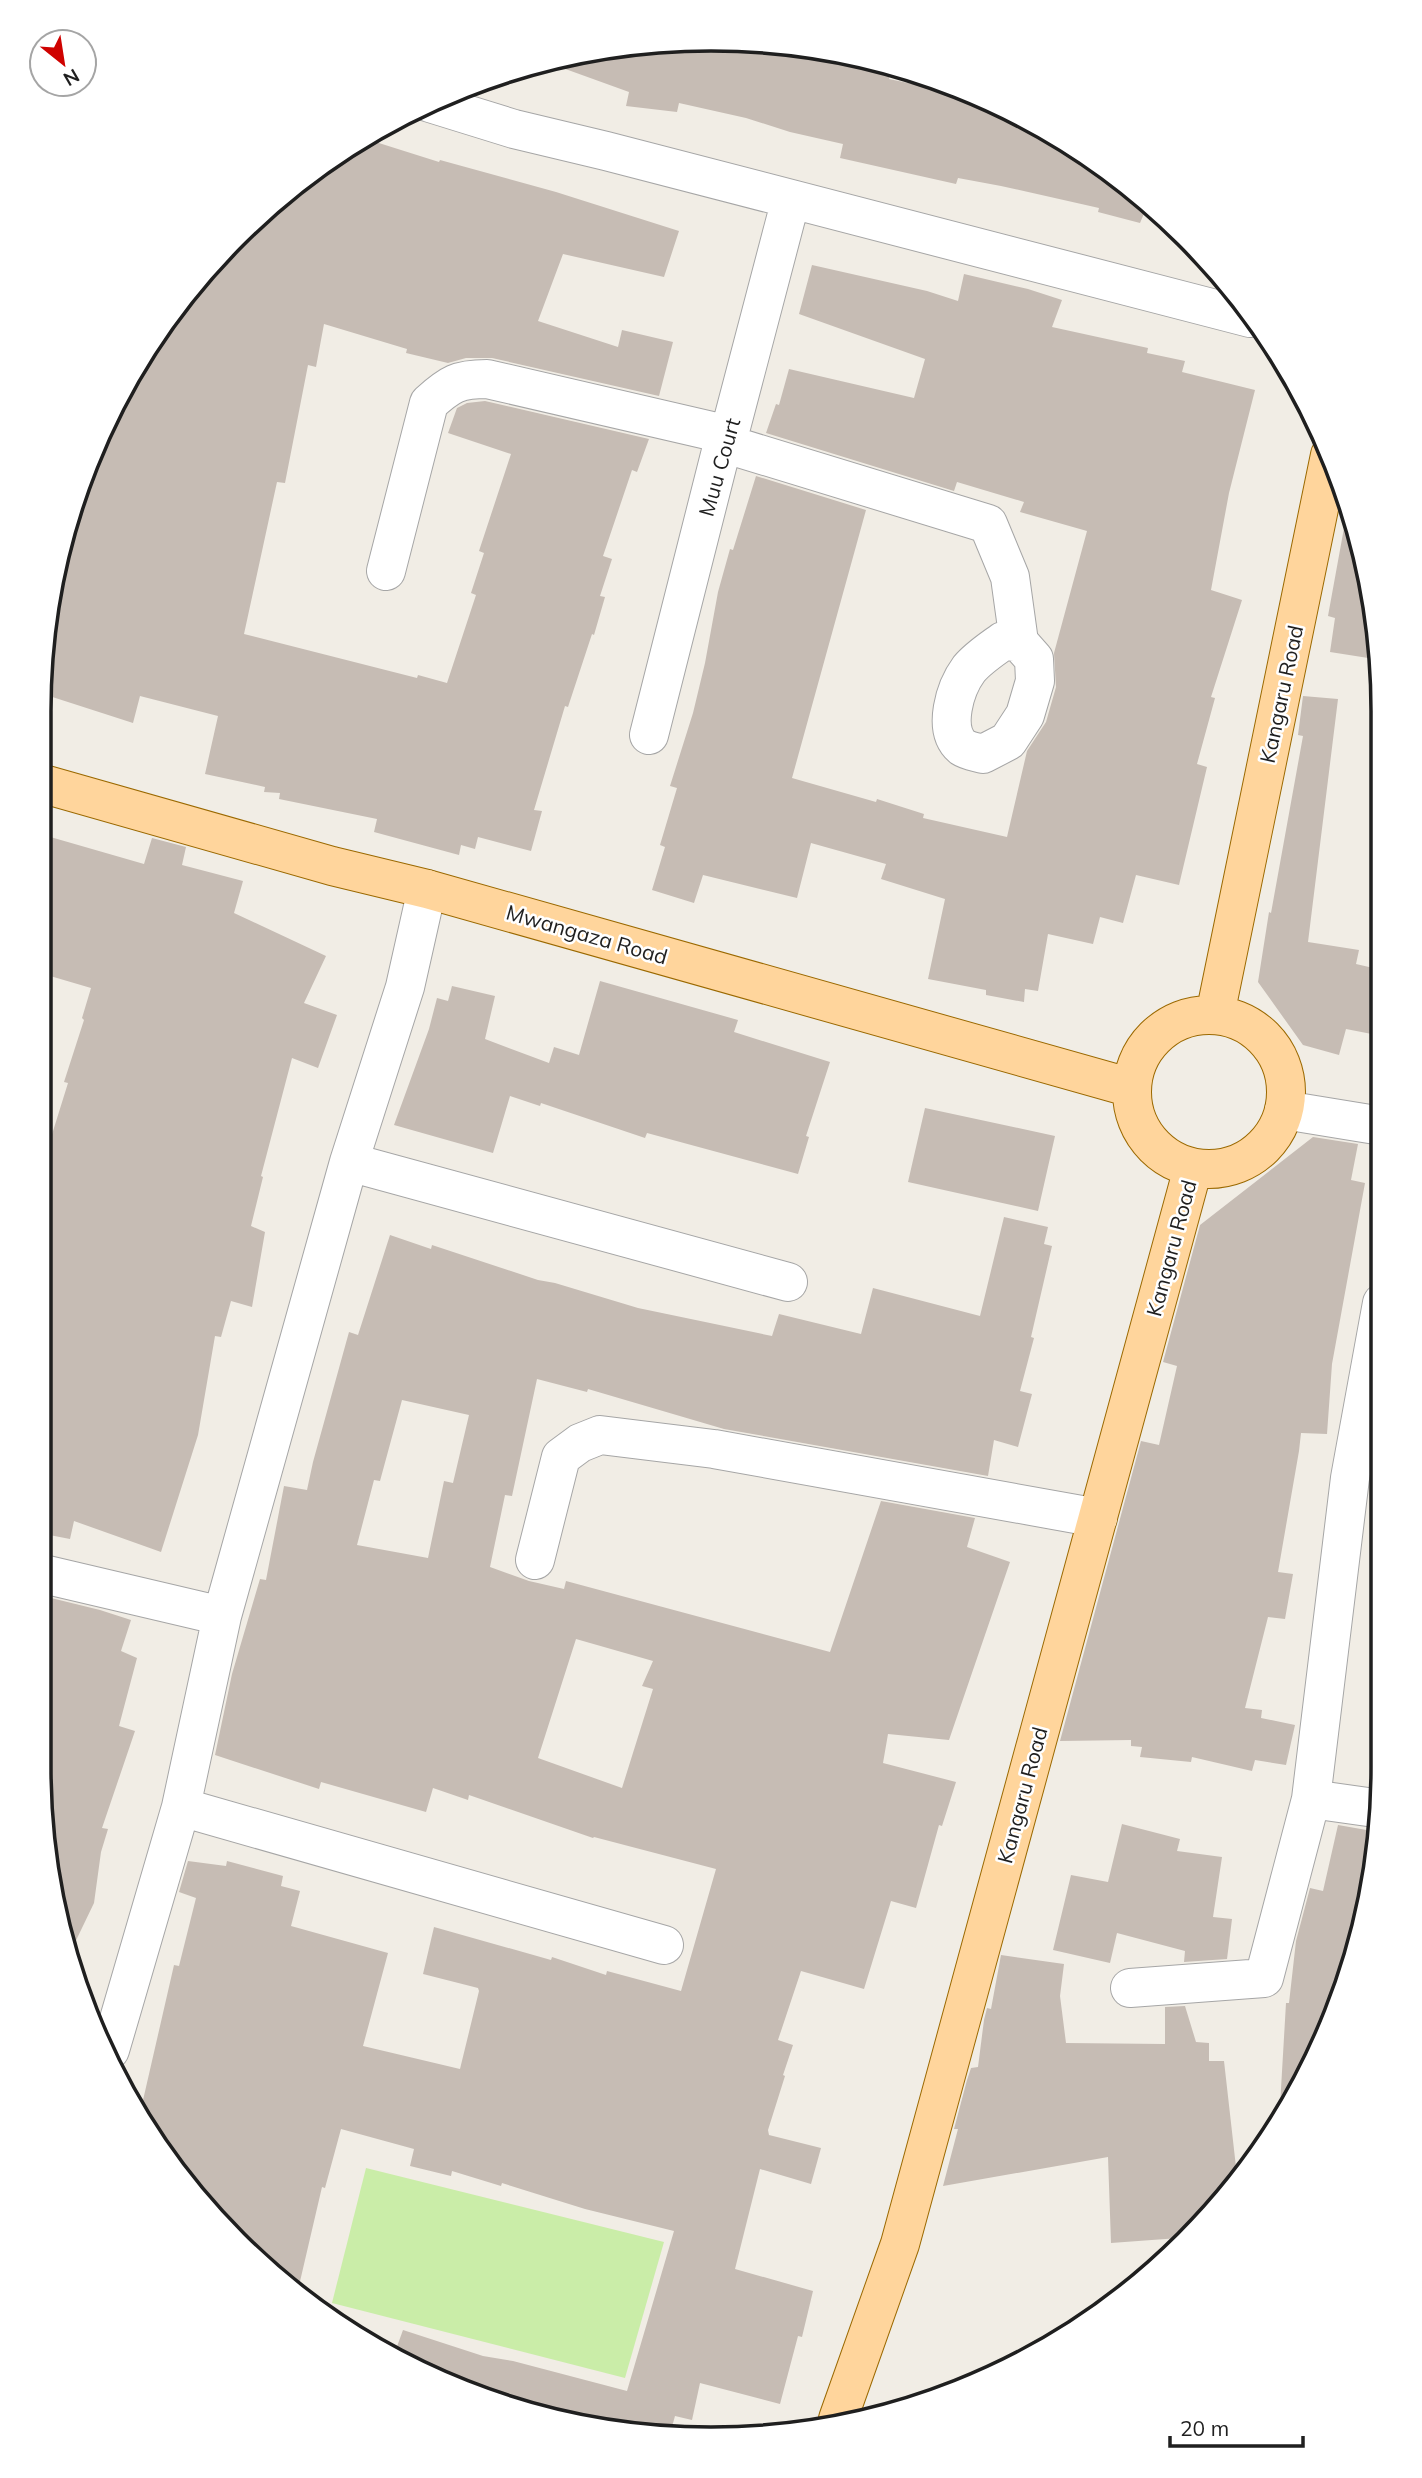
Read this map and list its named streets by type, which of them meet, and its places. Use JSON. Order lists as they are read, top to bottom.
{
  "streets": {
    "main road": ["Kangaru Road", "Mwangaza Road"],
    "street": ["Muu Court"]
  },
  "crossings": [
    ["Kangaru Road", "Mwangaza Road"]
  ],
  "scale_bar": "20 m",
  "north": "bottom right"
}
